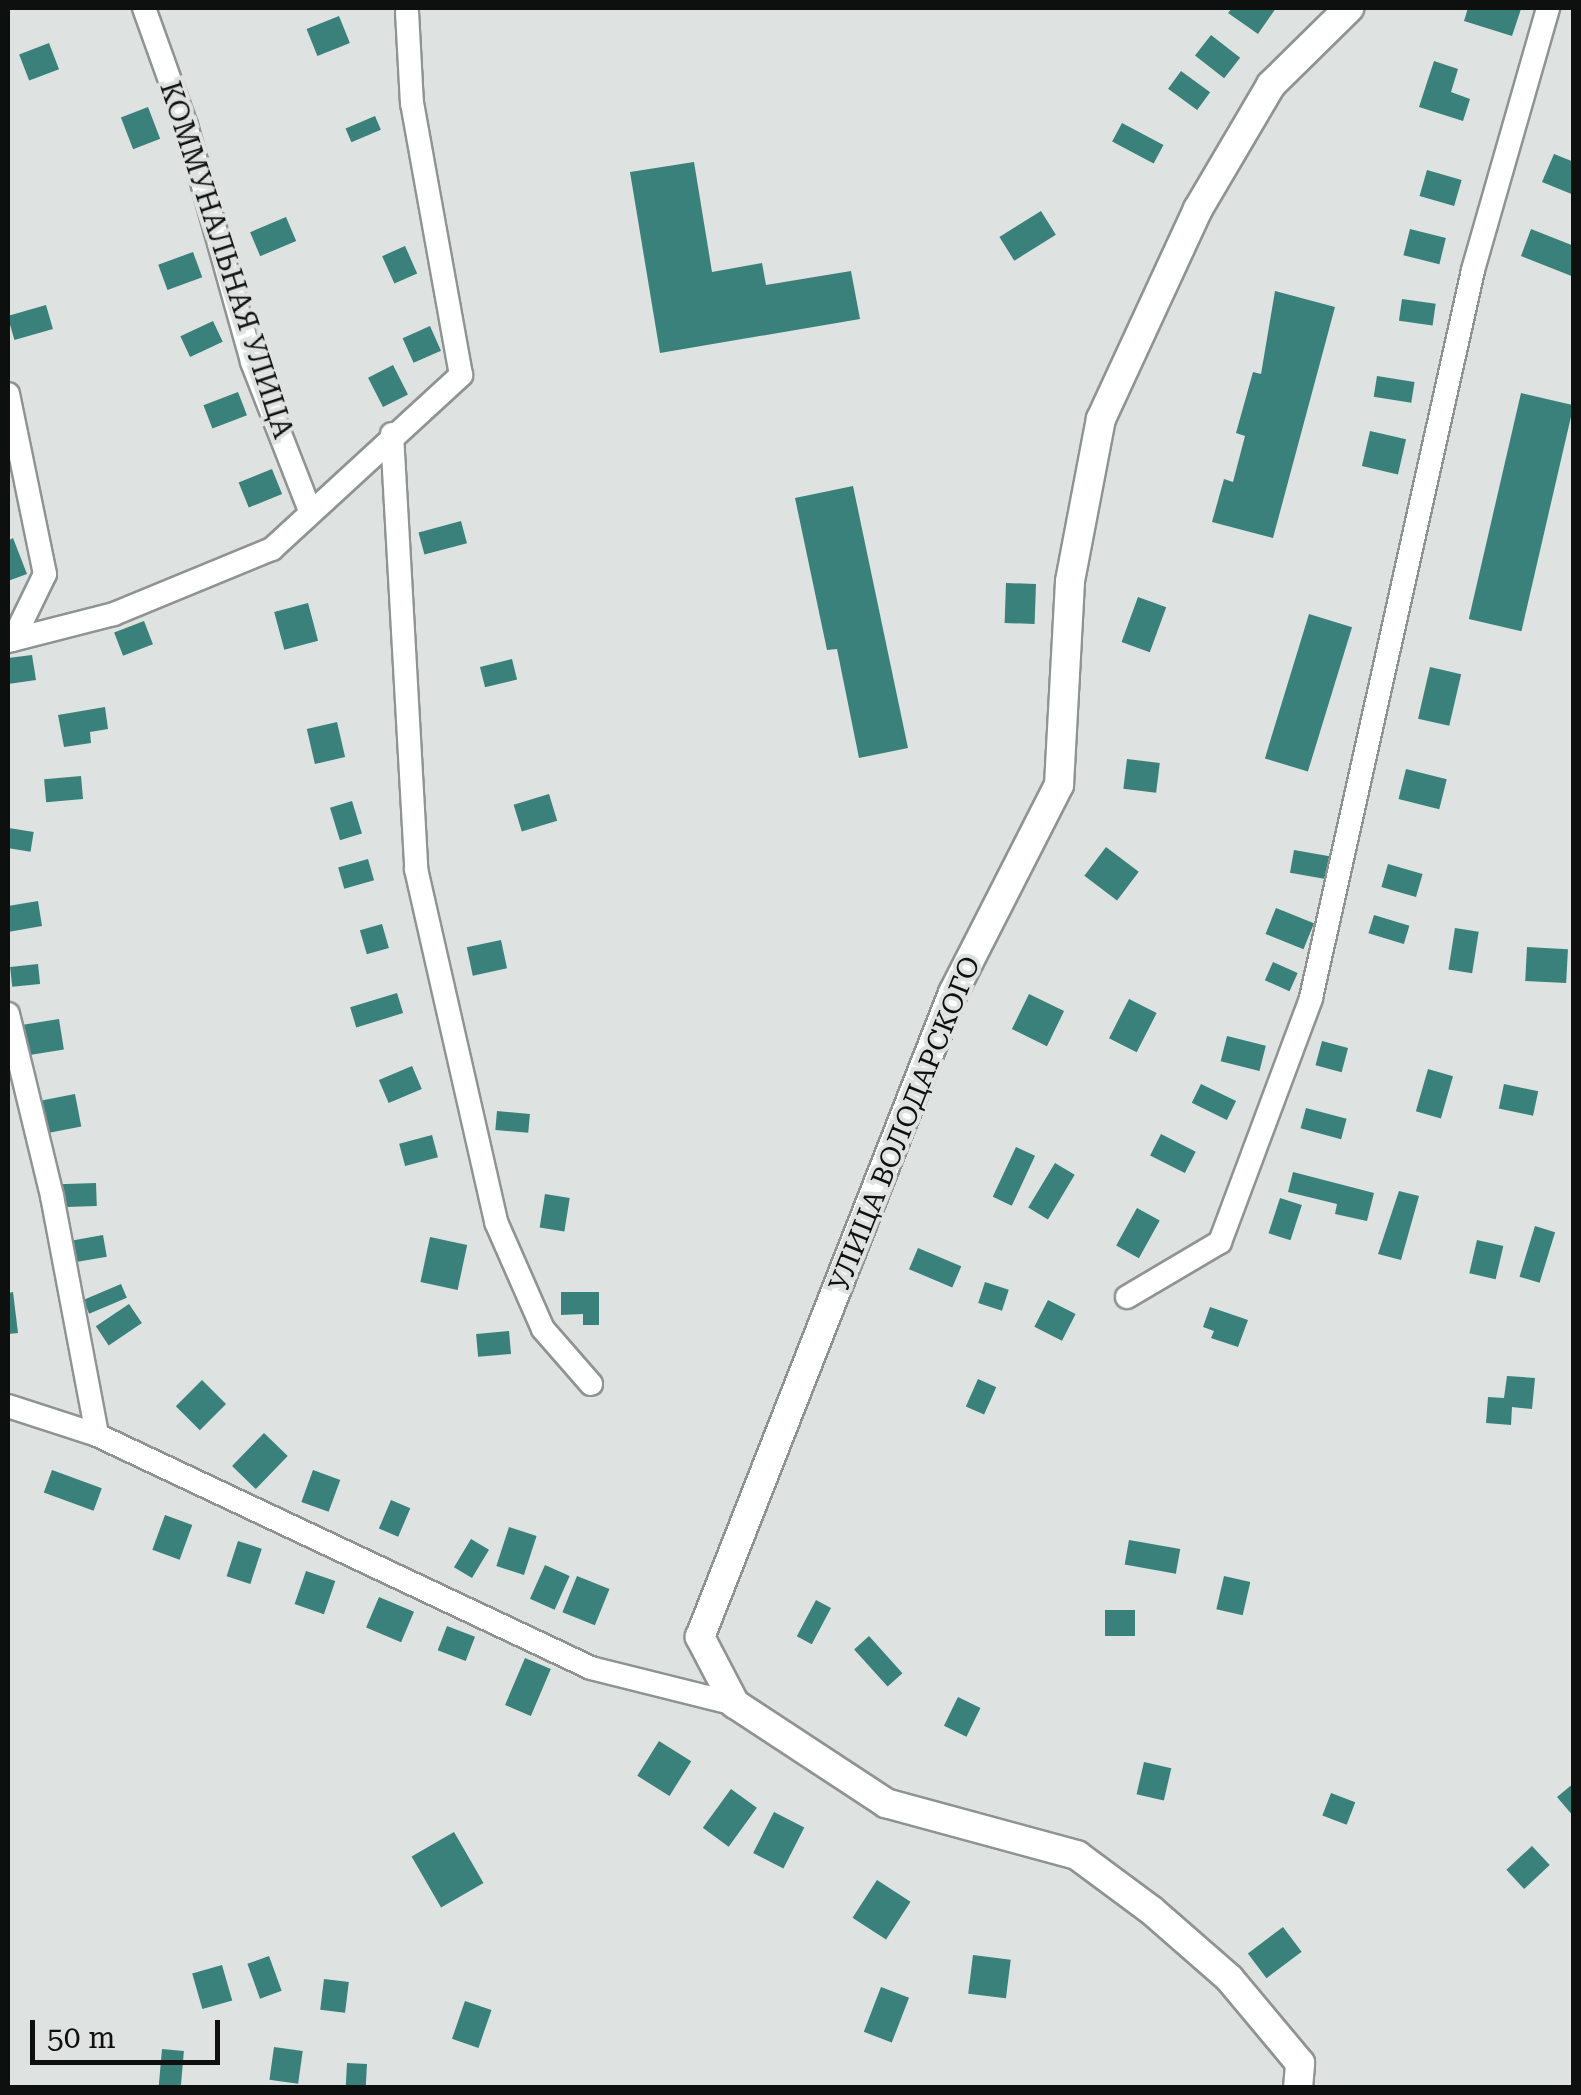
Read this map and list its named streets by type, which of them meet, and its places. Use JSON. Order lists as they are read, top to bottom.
{
  "streets": {
    "street": ["КОММУНАЛЬНАЯ УЛИЦА", "УЛИЦА ВОЛОДАРСКОГО"]
  },
  "scale_bar": "50 m"
}
